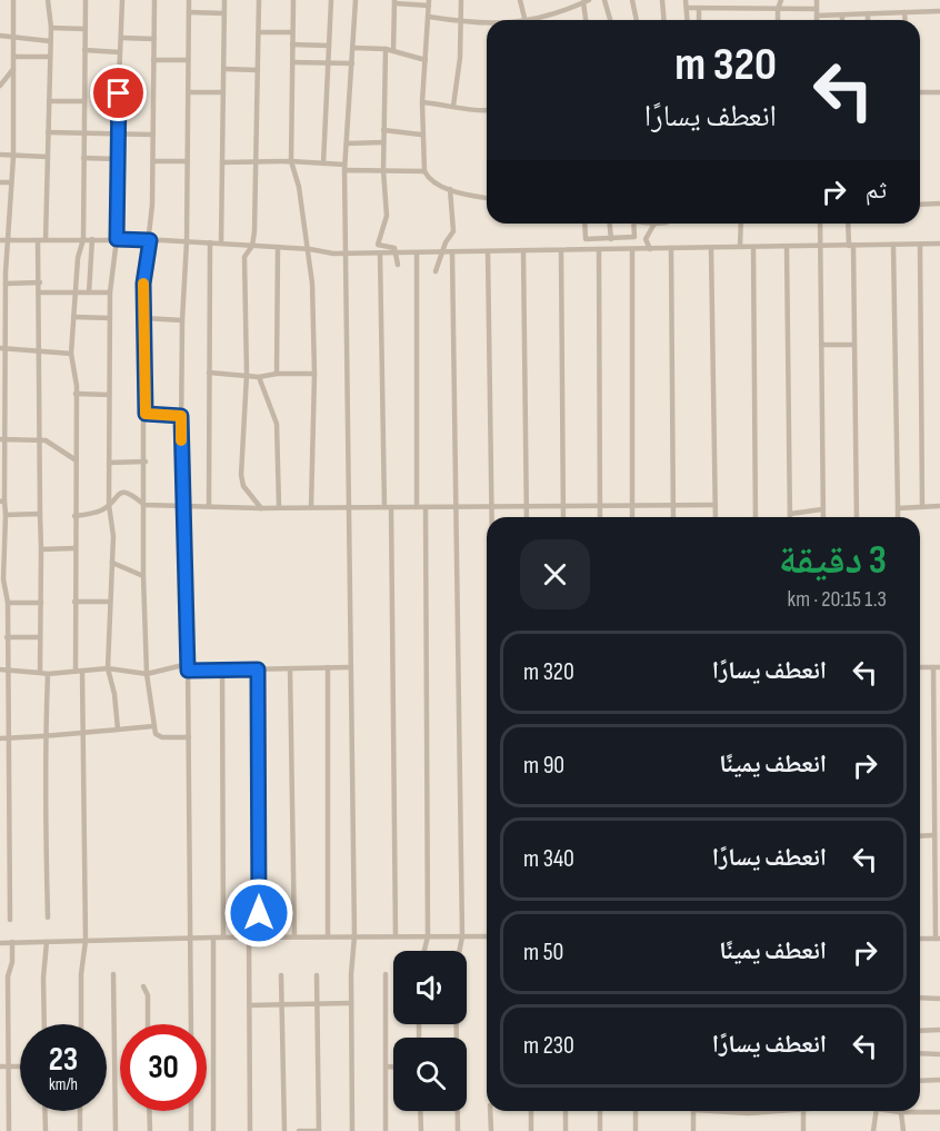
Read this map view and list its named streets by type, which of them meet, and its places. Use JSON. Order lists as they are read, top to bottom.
{
  "page": {
    "turn": ["320 m", "انعطف يسارًا"],
    "then": "ثم",
    "heading": ["3 دقيقة", "1.3 km · 20:15"],
    "list": [
      {
        "name": "انعطف يسارًا",
        "value": "320 m"
      },
      {
        "name": "انعطف يمينًا",
        "value": "90 m"
      },
      {
        "name": "انعطف يسارًا",
        "value": "340 m"
      },
      {
        "name": "انعطف يمينًا",
        "value": "50 m"
      },
      {
        "name": "انعطف يسارًا",
        "value": "230 m"
      }
    ],
    "speed": "23 km/h",
    "limit": "30"
  }
}
